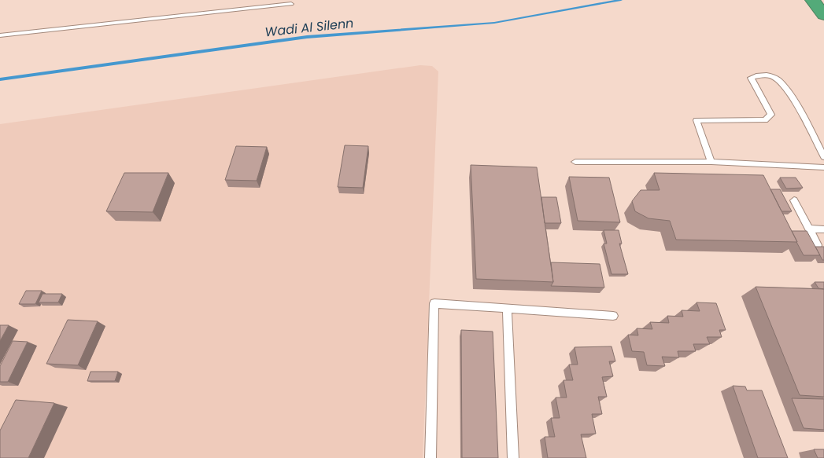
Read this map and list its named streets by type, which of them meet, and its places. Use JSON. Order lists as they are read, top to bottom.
{
  "water": ["Wadi Al Silenn"]
}
